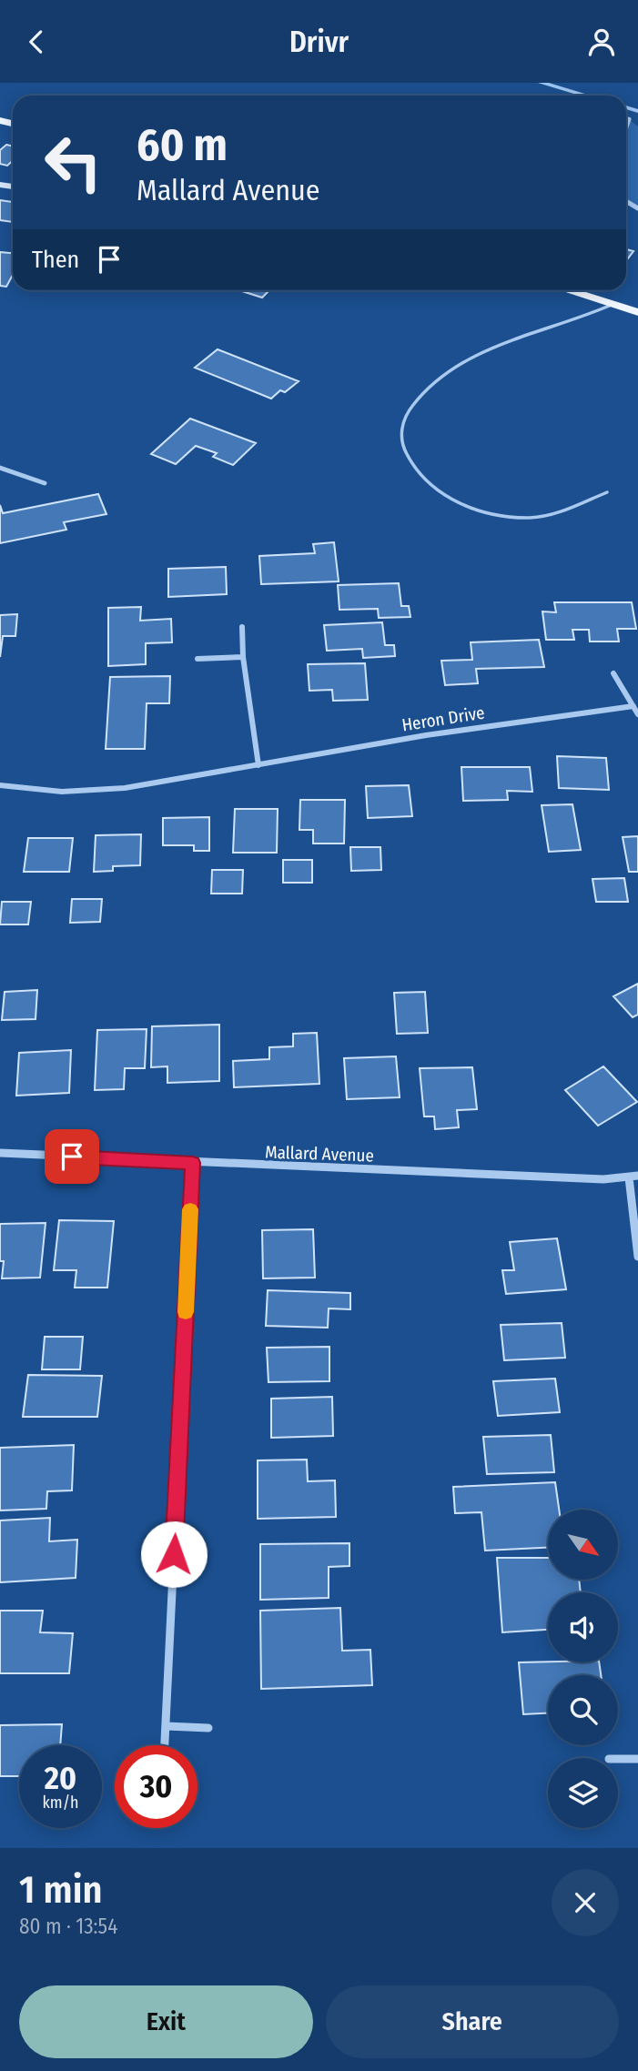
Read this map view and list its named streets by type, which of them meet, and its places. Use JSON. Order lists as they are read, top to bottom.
{
  "streets": {
    "street": ["Heron Drive", "Mallard Avenue"]
  },
  "north": "bottom right",
  "page": {
    "header": "Drivr",
    "turn": ["60 m", "Mallard Avenue"],
    "then": "Then",
    "speed": "20 km/h",
    "limit": "30",
    "heading": ["1 min", "80 m · 13:54"],
    "buttons": ["Exit", "Share"]
  }
}
